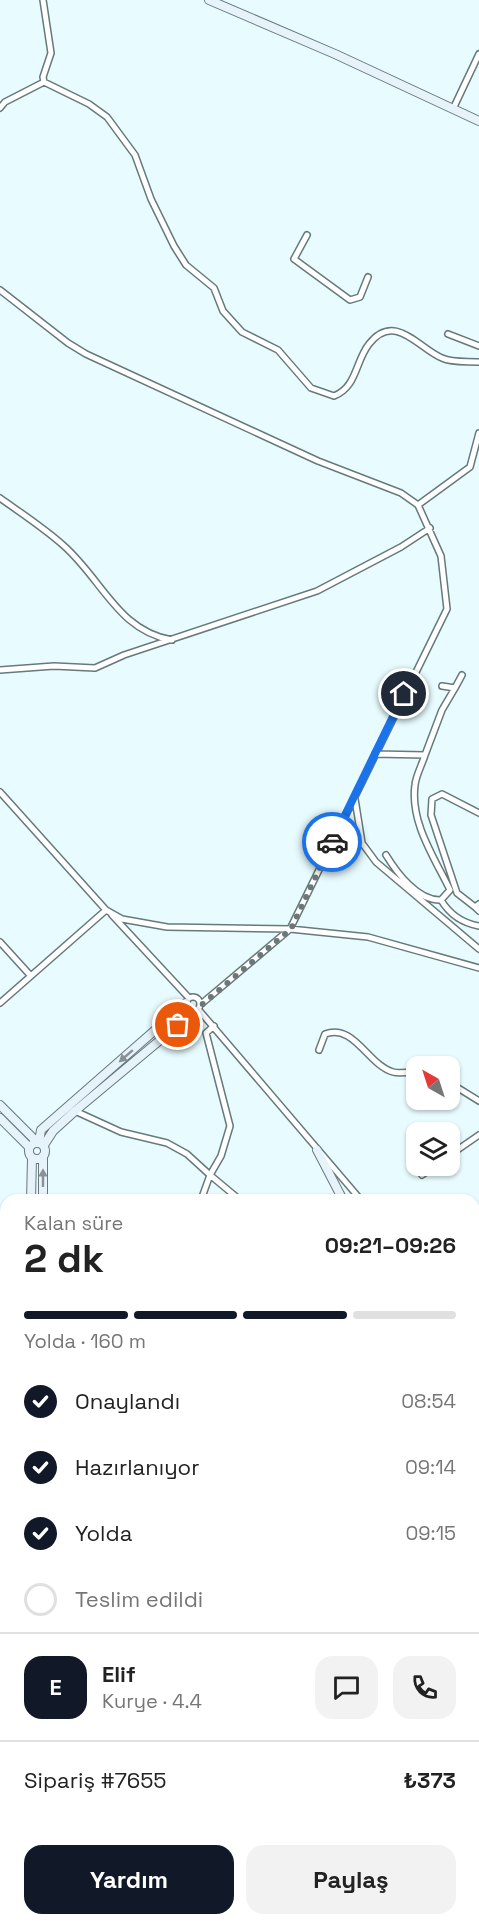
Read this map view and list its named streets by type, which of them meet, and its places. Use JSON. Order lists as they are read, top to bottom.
{
  "north": "top left",
  "page": {
    "heading": ["2 dk", "Kalan süre", "09:21–09:26"],
    "panel": [
      "Elif",
      "Kurye · 4.4",
      "Sipariş #7655",
      "₺373"
    ],
    "bar": "Yolda · 160 m",
    "list": [
      ["Onaylandı", "08:54"],
      ["Hazırlanıyor", "09:14"],
      ["Yolda", "09:15"],
      "Teslim edildi"
    ],
    "round": "E",
    "buttons": ["Yardım", "Paylaş"]
  }
}
